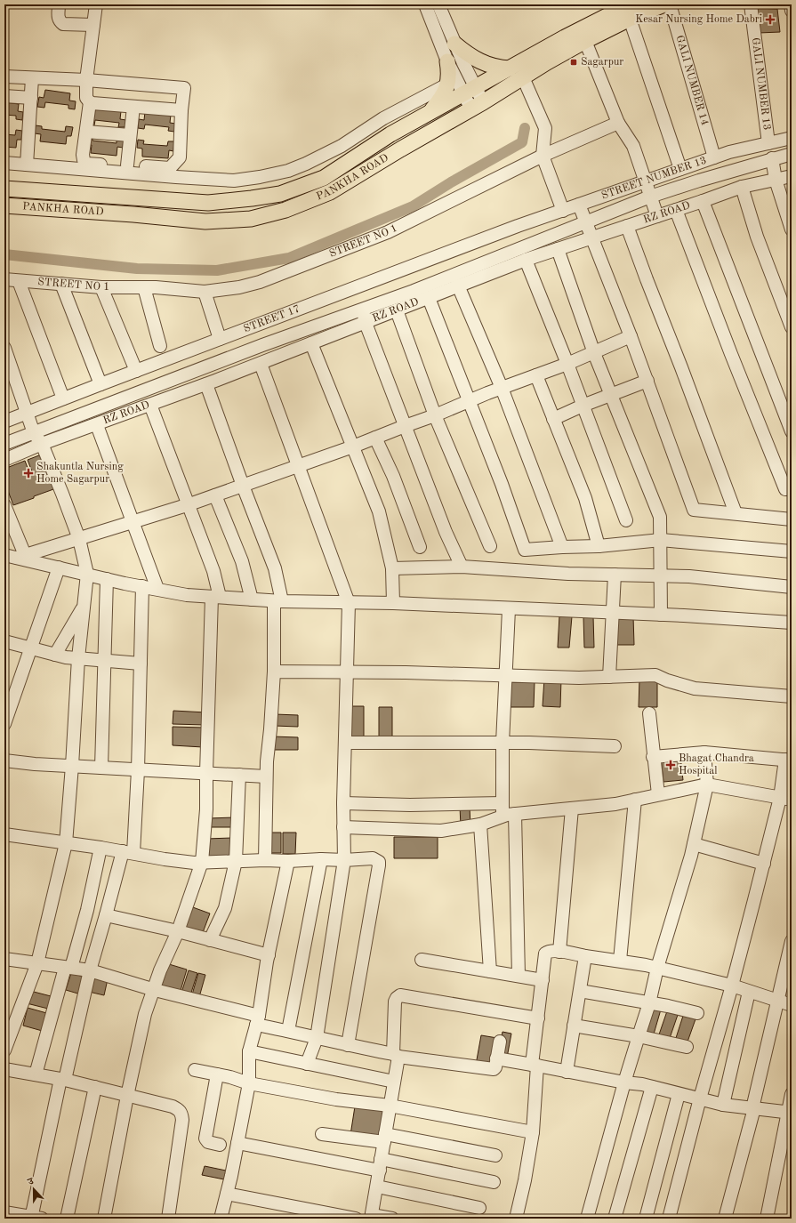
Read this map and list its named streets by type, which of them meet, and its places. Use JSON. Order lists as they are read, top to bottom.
{
  "streets": {
    "main road": ["PANKHA ROAD"],
    "street": [
      "GALI NUMBER 14",
      "GALI NUMBER 13",
      "STREET NUMBER 13",
      "RZ ROAD",
      "STREET NO 1",
      "STREET 17"
    ]
  },
  "crossings": [
    ["GALI NUMBER 14", "STREET NUMBER 13"],
    ["GALI NUMBER 13", "STREET NUMBER 13"],
    ["STREET NUMBER 13", "STREET 17"]
  ],
  "places": {
    "health": ["Kesar Nursing Home Dabri", "Shakuntla Nursing Home Sagarpur", "Bhagat Chandra Hospital"],
    "transit": ["Sagarpur"]
  },
  "north": "top"
}
